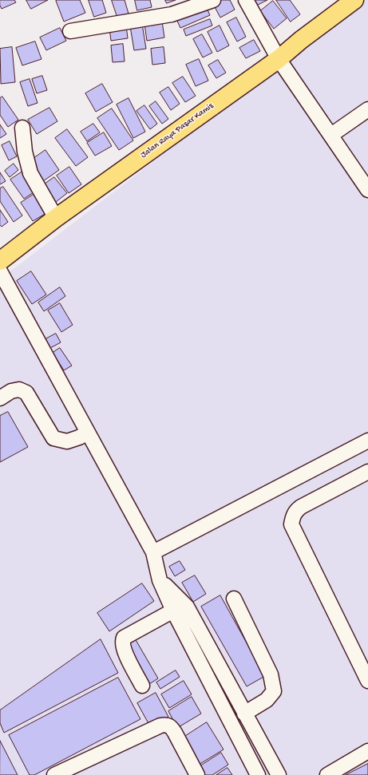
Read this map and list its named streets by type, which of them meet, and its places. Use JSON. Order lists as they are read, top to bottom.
{
  "streets": {
    "main road": ["Jalan Raya Pasar Kamis"]
  }
}
